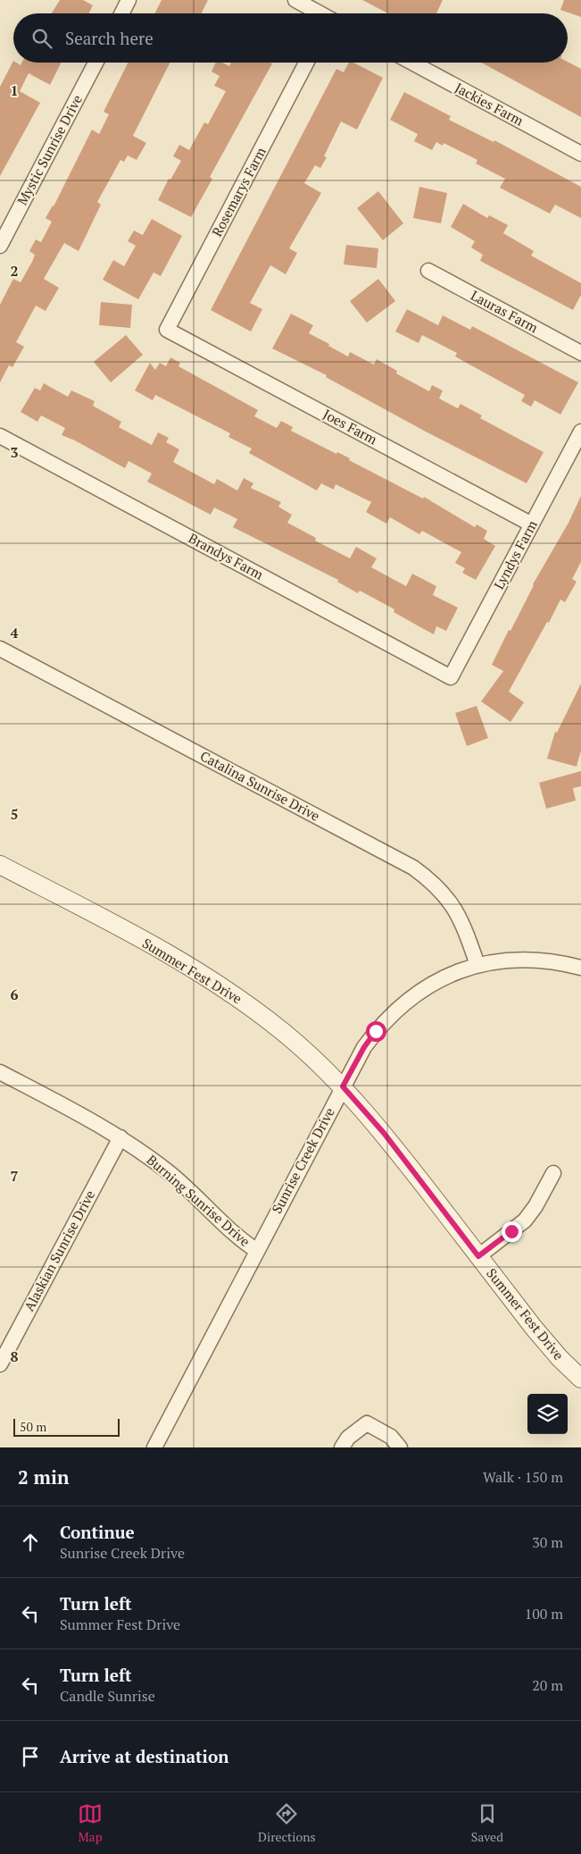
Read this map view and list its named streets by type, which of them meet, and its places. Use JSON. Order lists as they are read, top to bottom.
{
  "streets": {
    "street": [
      "Jackies Farm",
      "Mystic Sunrise Drive",
      "Rosemarys Farm",
      "Lauras Farm",
      "Joes Farm",
      "Lyndys Farm",
      "Brandys Farm",
      "Catalina Sunrise Drive",
      "Summer Fest Drive",
      "Sunrise Creek Drive",
      "Burning Sunrise Drive",
      "Alaskian Sunrise Drive"
    ]
  },
  "crossings": [
    ["Rosemarys Farm", "Joes Farm"],
    ["Joes Farm", "Lyndys Farm"],
    ["Lyndys Farm", "Brandys Farm"],
    ["Catalina Sunrise Drive", "Sunrise Creek Drive"],
    ["Summer Fest Drive", "Sunrise Creek Drive"],
    ["Sunrise Creek Drive", "Burning Sunrise Drive"],
    ["Burning Sunrise Drive", "Alaskian Sunrise Drive"]
  ],
  "scale_bar": "50 m",
  "page": {
    "search": "Search here",
    "scale": "50 m",
    "heading": ["2 min", "Walk · 150 m"],
    "list": [
      ["Continue", "Sunrise Creek Drive", "30 m"],
      ["Turn left", "Summer Fest Drive", "100 m"],
      ["Turn left", "Candle Sunrise", "20 m"],
      "Arrive at destination"
    ],
    "nav": ["Map", "Directions", "Saved"]
  },
  "grid": {
    "rows": [
      "1",
      "2",
      "3",
      "4",
      "5",
      "6",
      "7",
      "8"
    ]
  }
}
